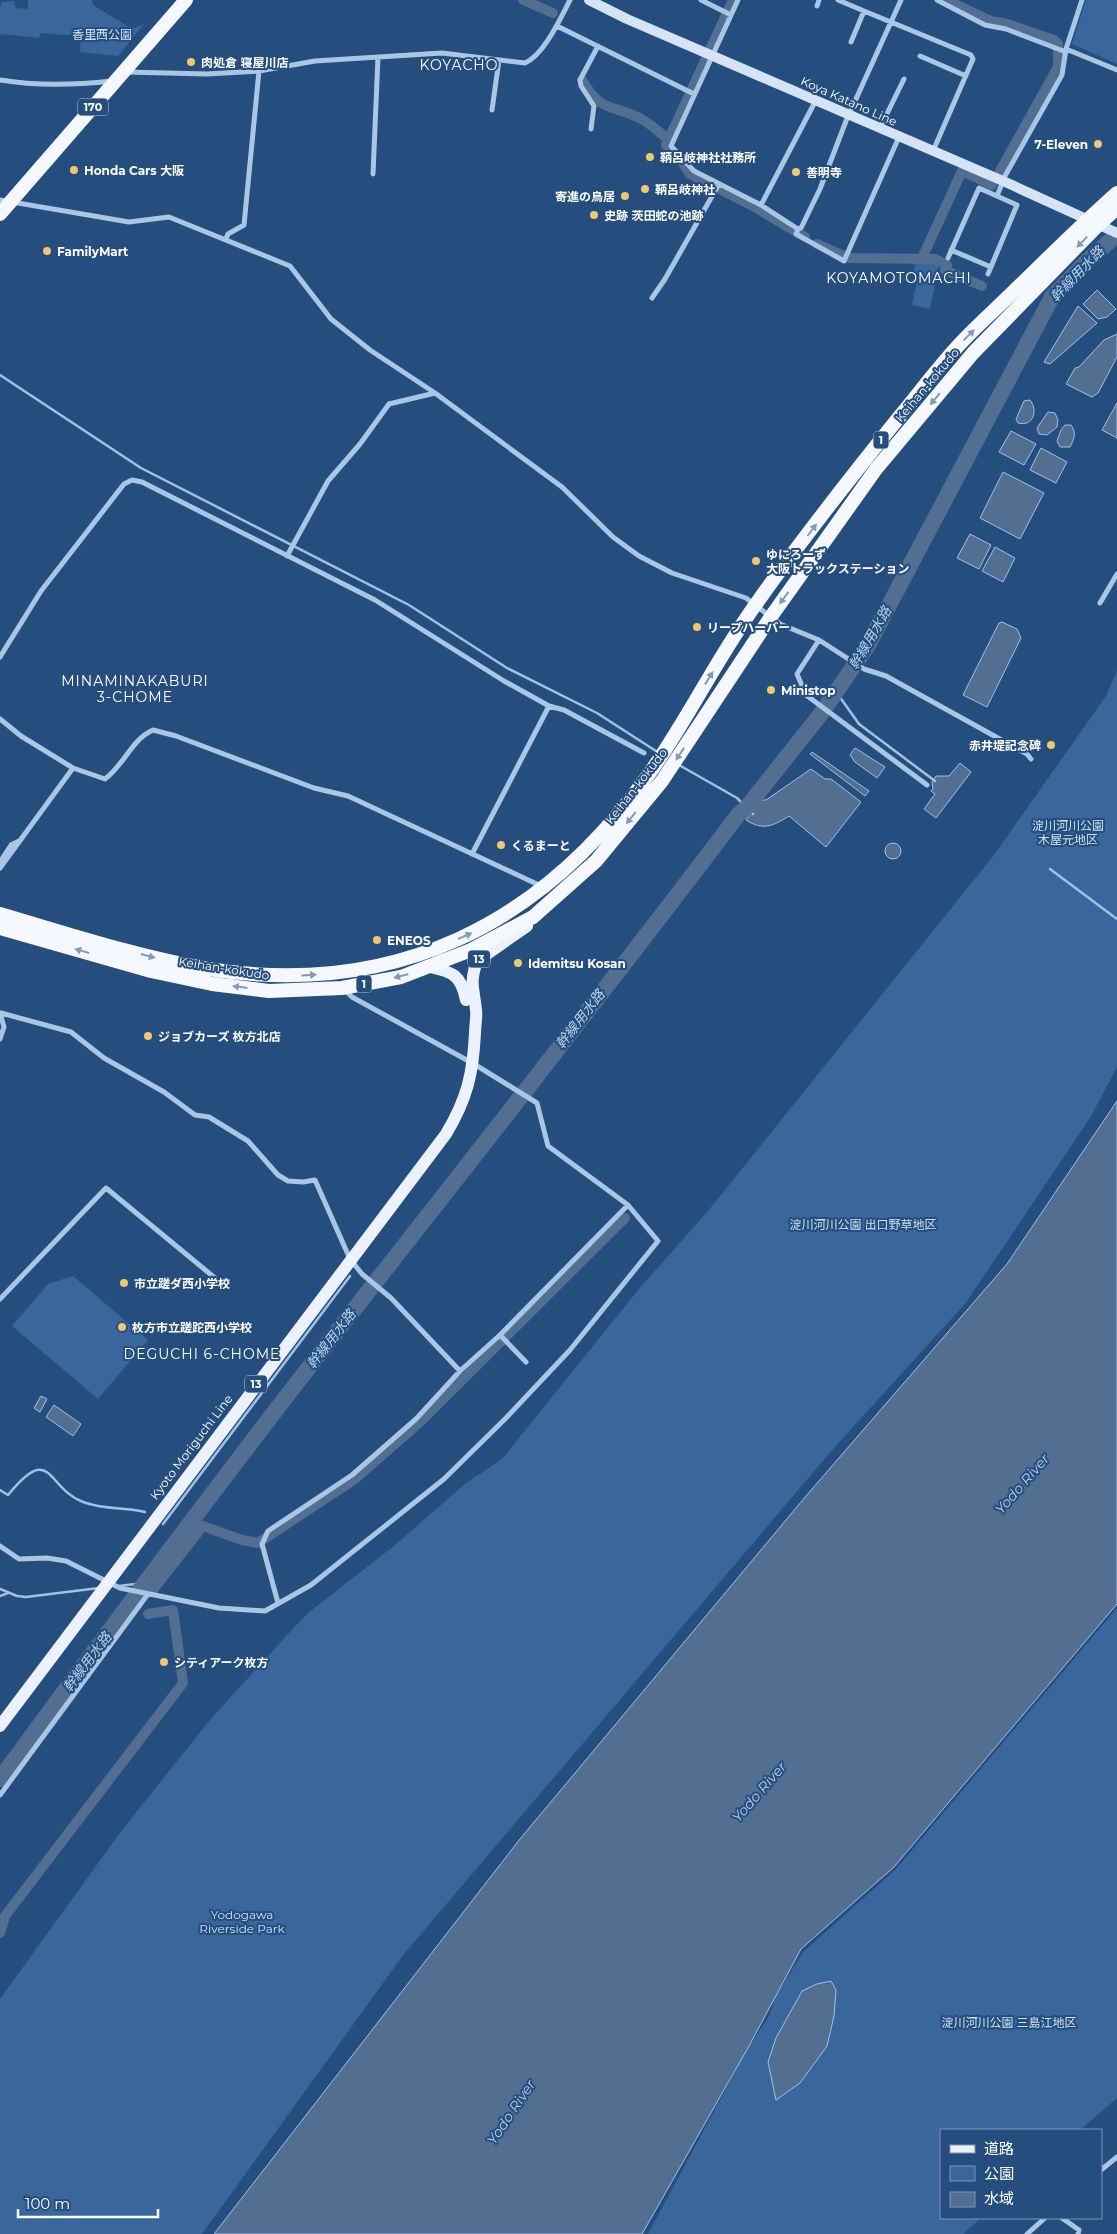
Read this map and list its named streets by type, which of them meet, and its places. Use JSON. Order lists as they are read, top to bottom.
{
  "streets": {
    "highway": ["170", "Keihan-kokudo", "1"],
    "main road": ["Koya Katano Line", "13", "Kyoto Moriguchi Line"]
  },
  "crossings": [
    ["Koya Katano Line", "Keihan-kokudo"],
    ["Keihan-kokudo", "Kyoto Moriguchi Line"]
  ],
  "districts": [
    "KOYACHO",
    "KOYAMOTOMACHI",
    "MINAMINAKABURI 3-CHOME",
    "DEGUCHI 6-CHOME"
  ],
  "water": ["幹線用水路", "Yodo River"],
  "parks": [
    "香里西公園",
    "淀川河川公園 木屋元地区",
    "淀川河川公園 出口野草地区",
    "Yodogawa Riverside Park",
    "淀川河川公園 三島江地区"
  ],
  "places": [
    "肉処倉 寝屋川店",
    "7-Eleven",
    "鞆呂岐神社社務所",
    "Honda Cars 大阪",
    "善明寺",
    "鞆呂岐神社",
    "寄進の鳥居",
    "史跡 茨田蛇の池跡",
    "FamilyMart",
    "ゆにろーず 大阪トラックステーション",
    "リープハーバー",
    "Ministop",
    "赤井堤記念碑",
    "くるまーと",
    "ENEOS",
    "Idemitsu Kosan",
    "ジョブカーズ 枚方北店",
    "市立蹉ダ西小学校",
    "枚方市立蹉跎西小学校",
    "シティアーク枚方"
  ],
  "legend": ["道路", "公園", "水域"],
  "scale_bar": "100 m"
}
